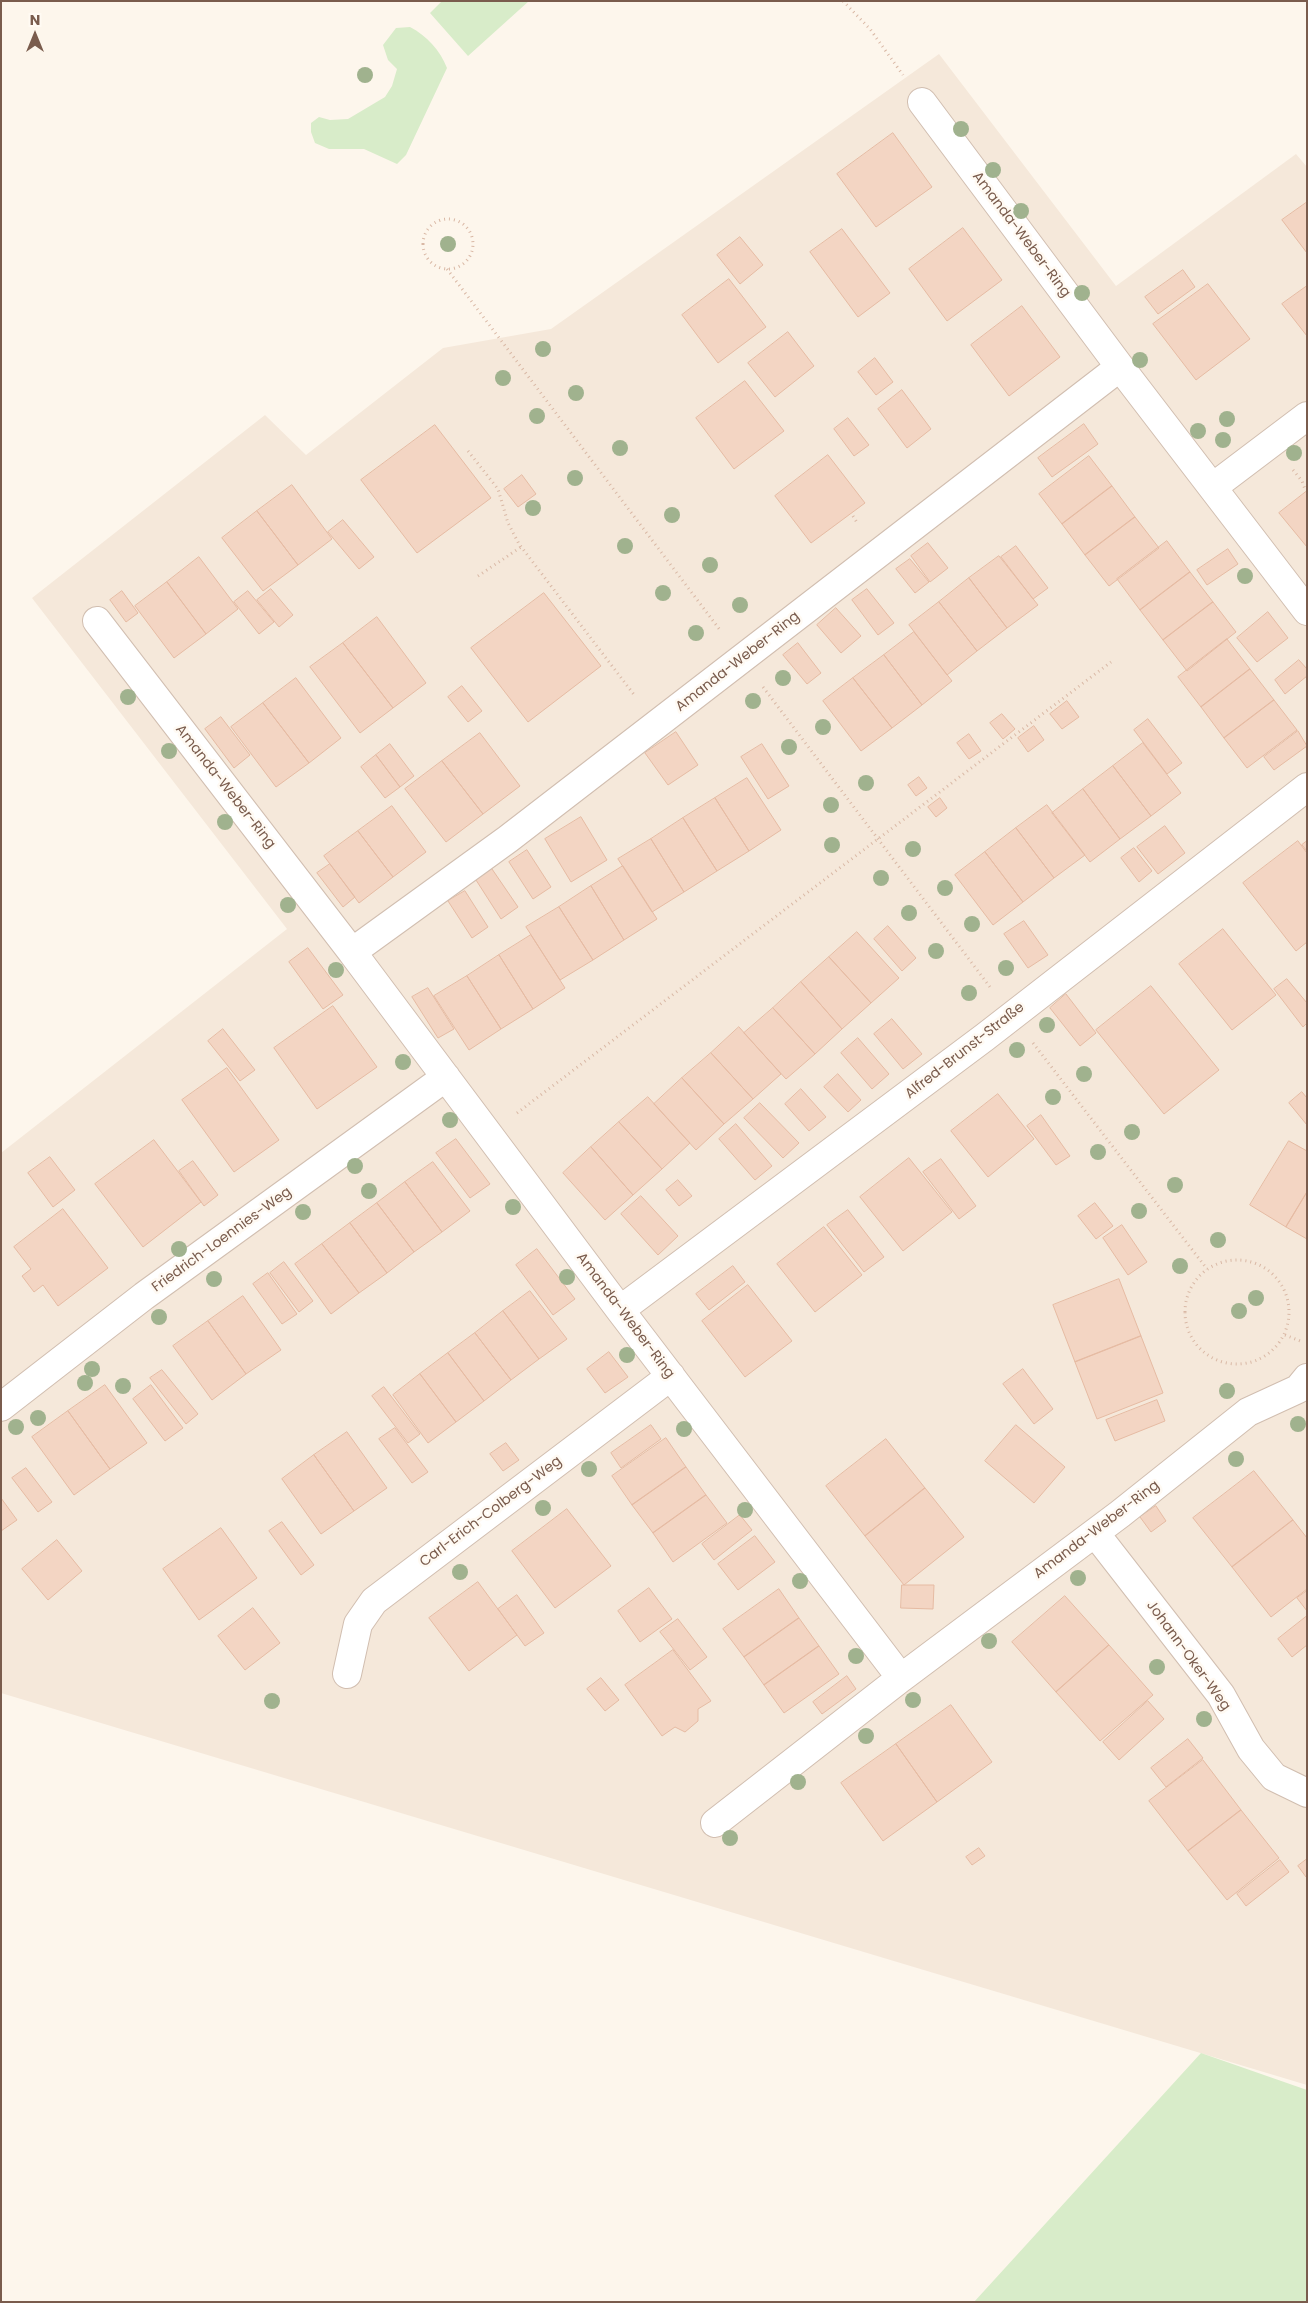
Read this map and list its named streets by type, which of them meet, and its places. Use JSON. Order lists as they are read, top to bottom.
{
  "streets": {
    "street": [
      "Amanda-Weber-Ring",
      "Alfred-Brunst-Straße",
      "Friedrich-Loennies-Weg",
      "Carl-Erich-Colberg-Weg",
      "Johann-Oker-Weg"
    ]
  },
  "crossings": [
    ["Amanda-Weber-Ring", "Alfred-Brunst-Straße"],
    ["Amanda-Weber-Ring", "Friedrich-Loennies-Weg"],
    ["Amanda-Weber-Ring", "Carl-Erich-Colberg-Weg"],
    ["Amanda-Weber-Ring", "Johann-Oker-Weg"]
  ],
  "north": "top"
}
